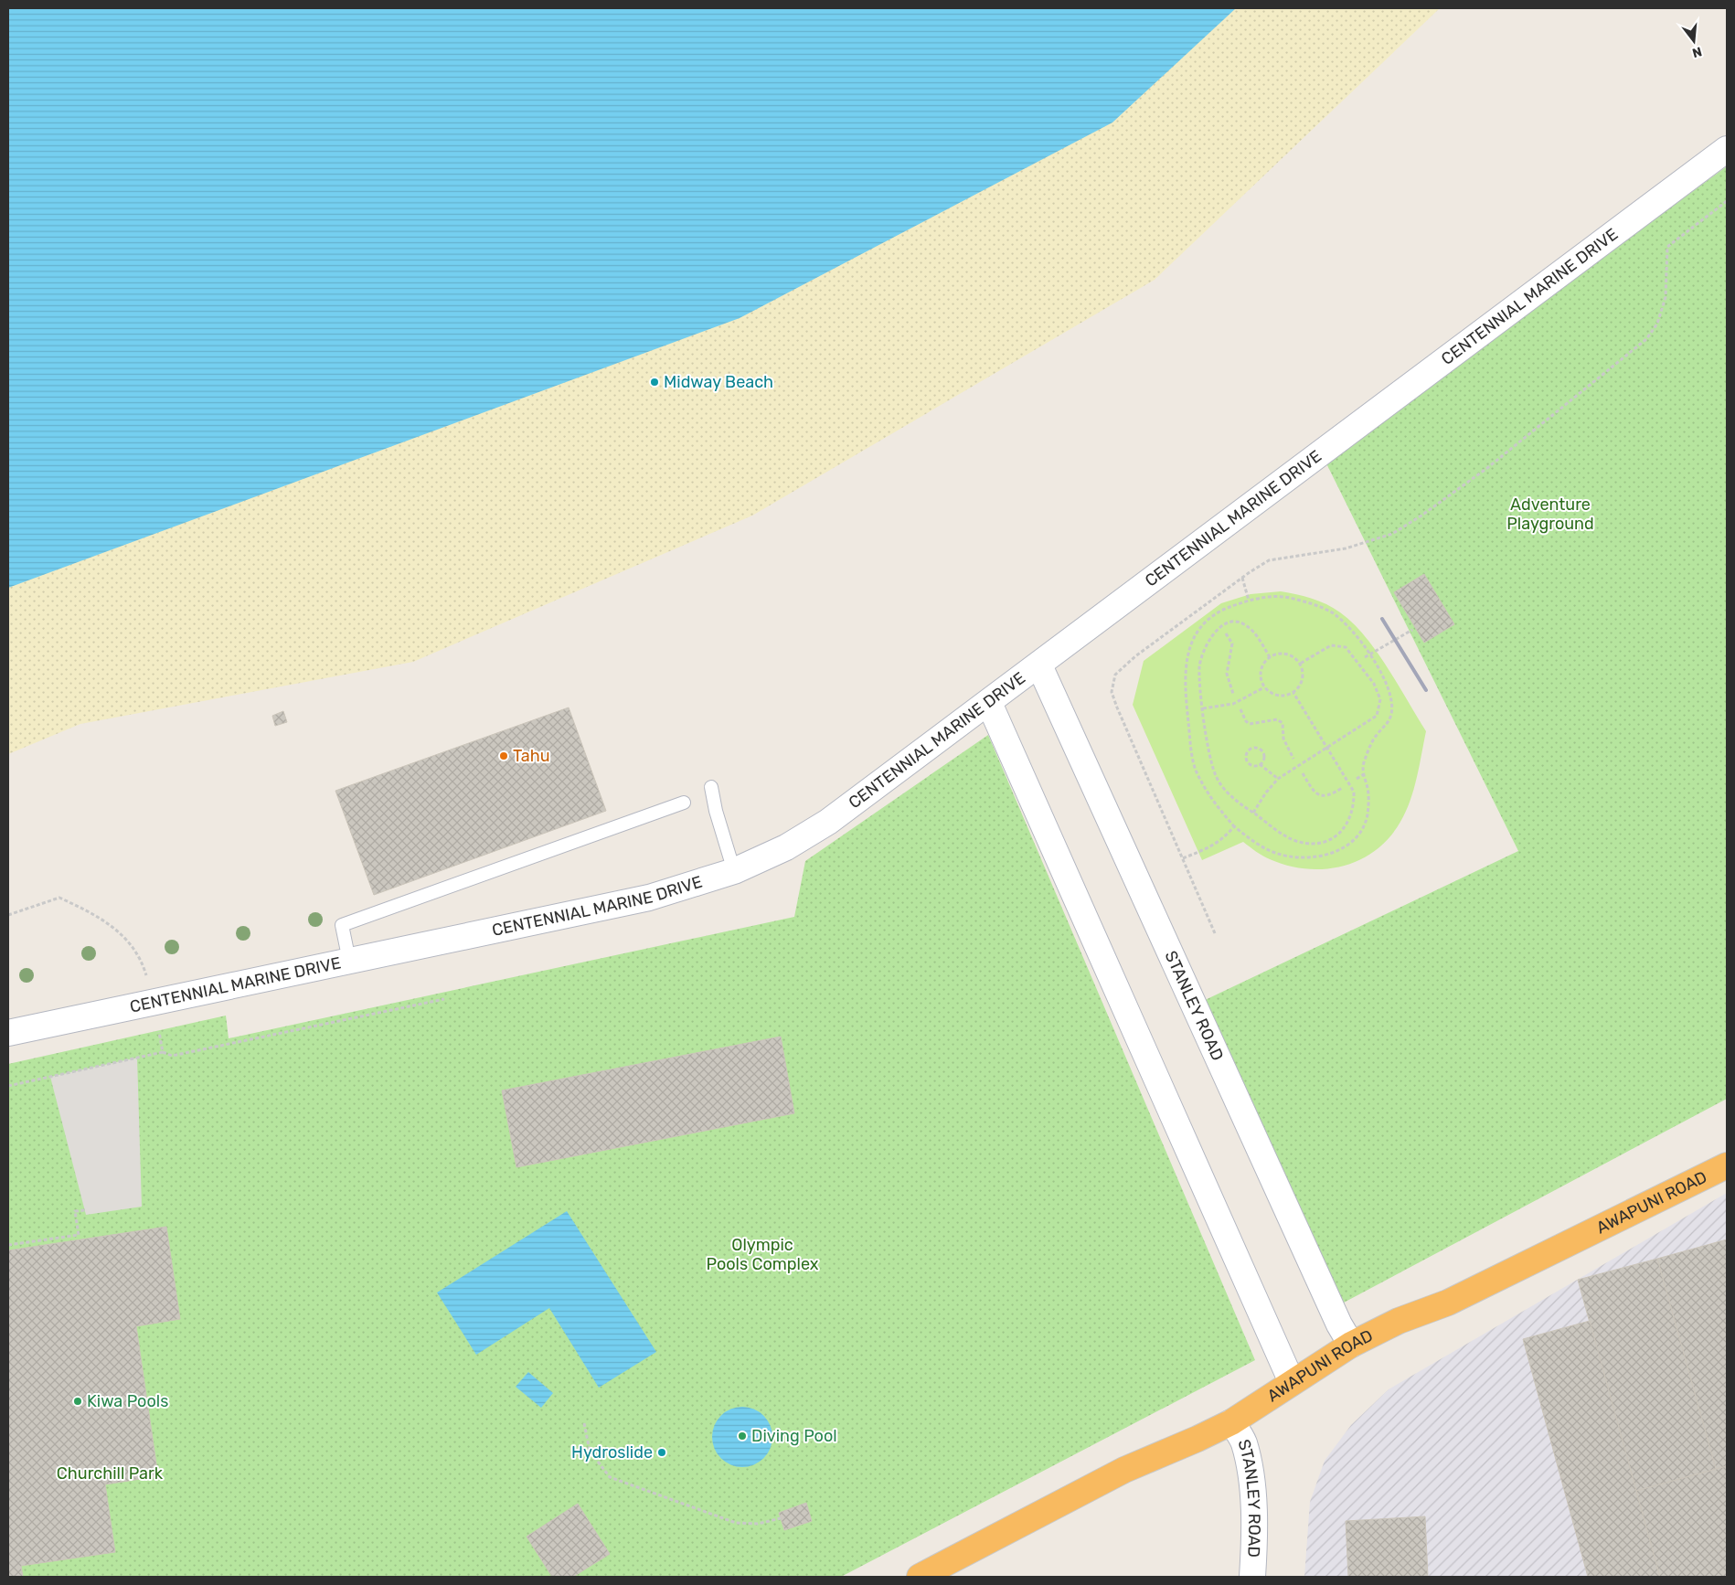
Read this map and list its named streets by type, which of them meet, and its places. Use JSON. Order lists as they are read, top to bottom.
{
  "streets": {
    "highway": ["AWAPUNI ROAD"],
    "street": ["CENTENNIAL MARINE DRIVE", "STANLEY ROAD"]
  },
  "crossings": [
    ["CENTENNIAL MARINE DRIVE", "STANLEY ROAD"],
    ["STANLEY ROAD", "AWAPUNI ROAD"]
  ],
  "parks": ["Adventure Playground", "Olympic Pools Complex", "Churchill Park"],
  "places": [
    "Midway Beach",
    "Tahu",
    "Kiwa Pools",
    "Diving Pool",
    "Hydroslide"
  ],
  "north": "bottom"
}
